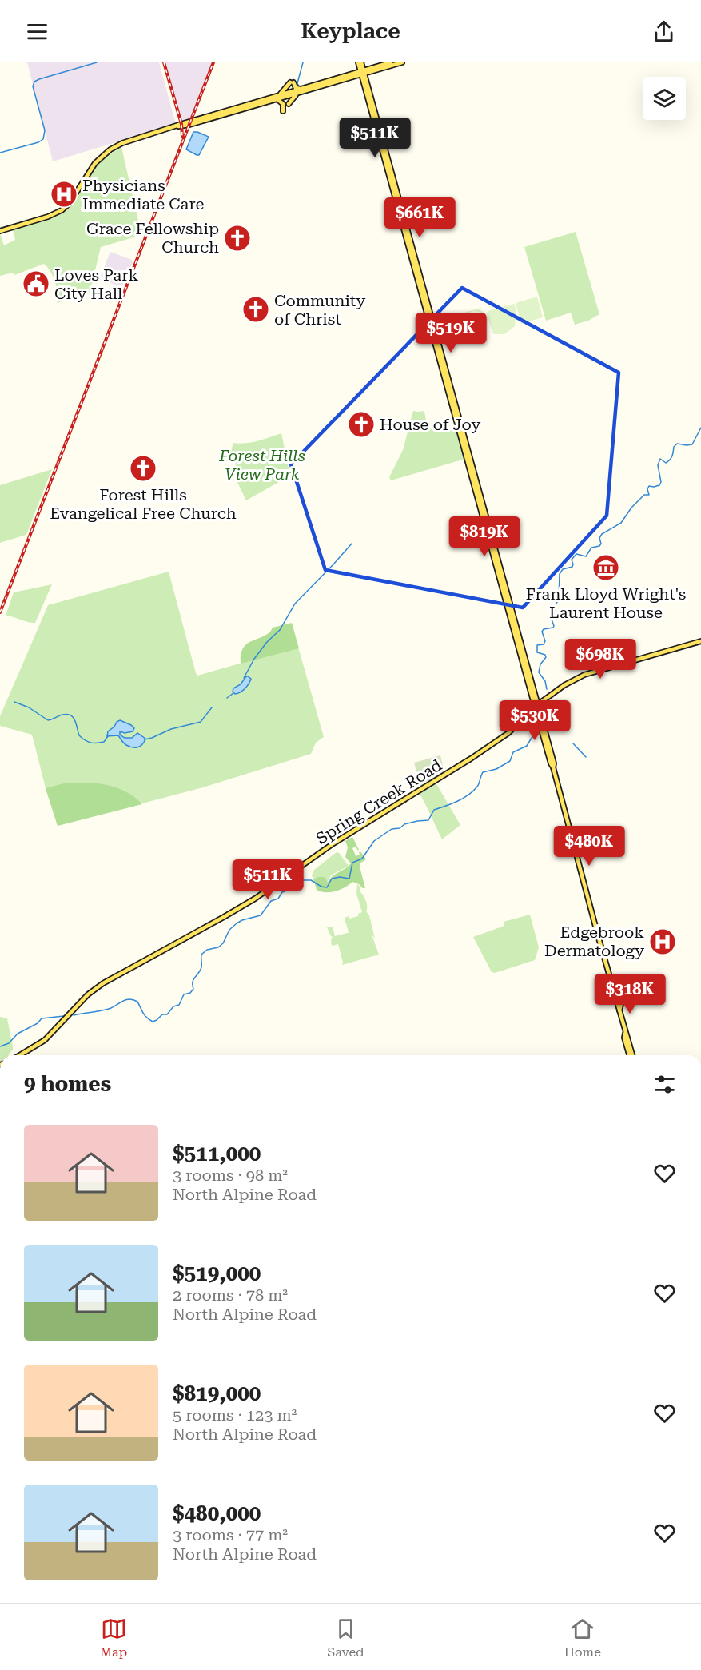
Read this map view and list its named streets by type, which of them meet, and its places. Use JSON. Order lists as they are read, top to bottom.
{
  "streets": {
    "main road": ["Spring Creek Road"]
  },
  "parks": ["Forest Hills View Park"],
  "places": {
    "hospital": ["Physicians Immediate Care", "Edgebrook Dermatology"],
    "church": [
      "Grace Fellowship Church",
      "Community of Christ",
      "House of Joy",
      "Forest Hills Evangelical Free Church"
    ],
    "public building": ["Loves Park City Hall"],
    "museum": ["Frank Lloyd Wright's Laurent House"]
  },
  "page": {
    "header": "Keyplace",
    "price": [
      "$511K",
      "$661K",
      "$519K",
      "$819K",
      "$698K",
      "$530K",
      "$480K",
      "$511K",
      "$318K"
    ],
    "heading": "9 homes",
    "list": [
      {
        "name": "$511,000",
        "note": "3 rooms · 98 m² · North Alpine Road"
      },
      {
        "name": "$519,000",
        "note": "2 rooms · 78 m² · North Alpine Road"
      },
      {
        "name": "$819,000",
        "note": "5 rooms · 123 m² · North Alpine Road"
      },
      {
        "name": "$480,000",
        "note": "3 rooms · 77 m² · North Alpine Road"
      }
    ],
    "tabs": ["Map", "Saved", "Home"]
  }
}
